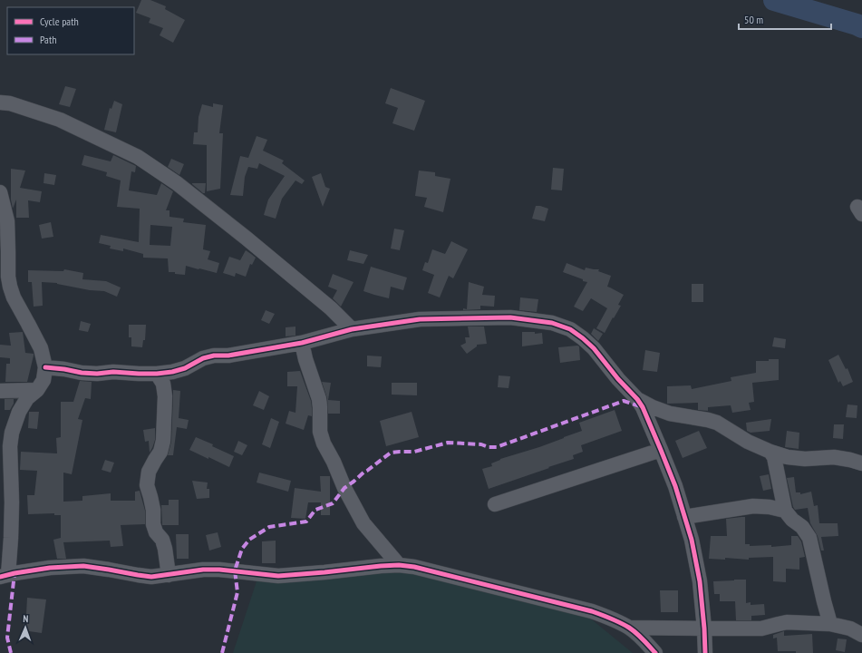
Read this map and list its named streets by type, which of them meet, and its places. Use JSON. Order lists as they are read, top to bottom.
{
  "legend": ["Cycle path", "Path"],
  "scale_bar": "50 m",
  "north": "top"
}
